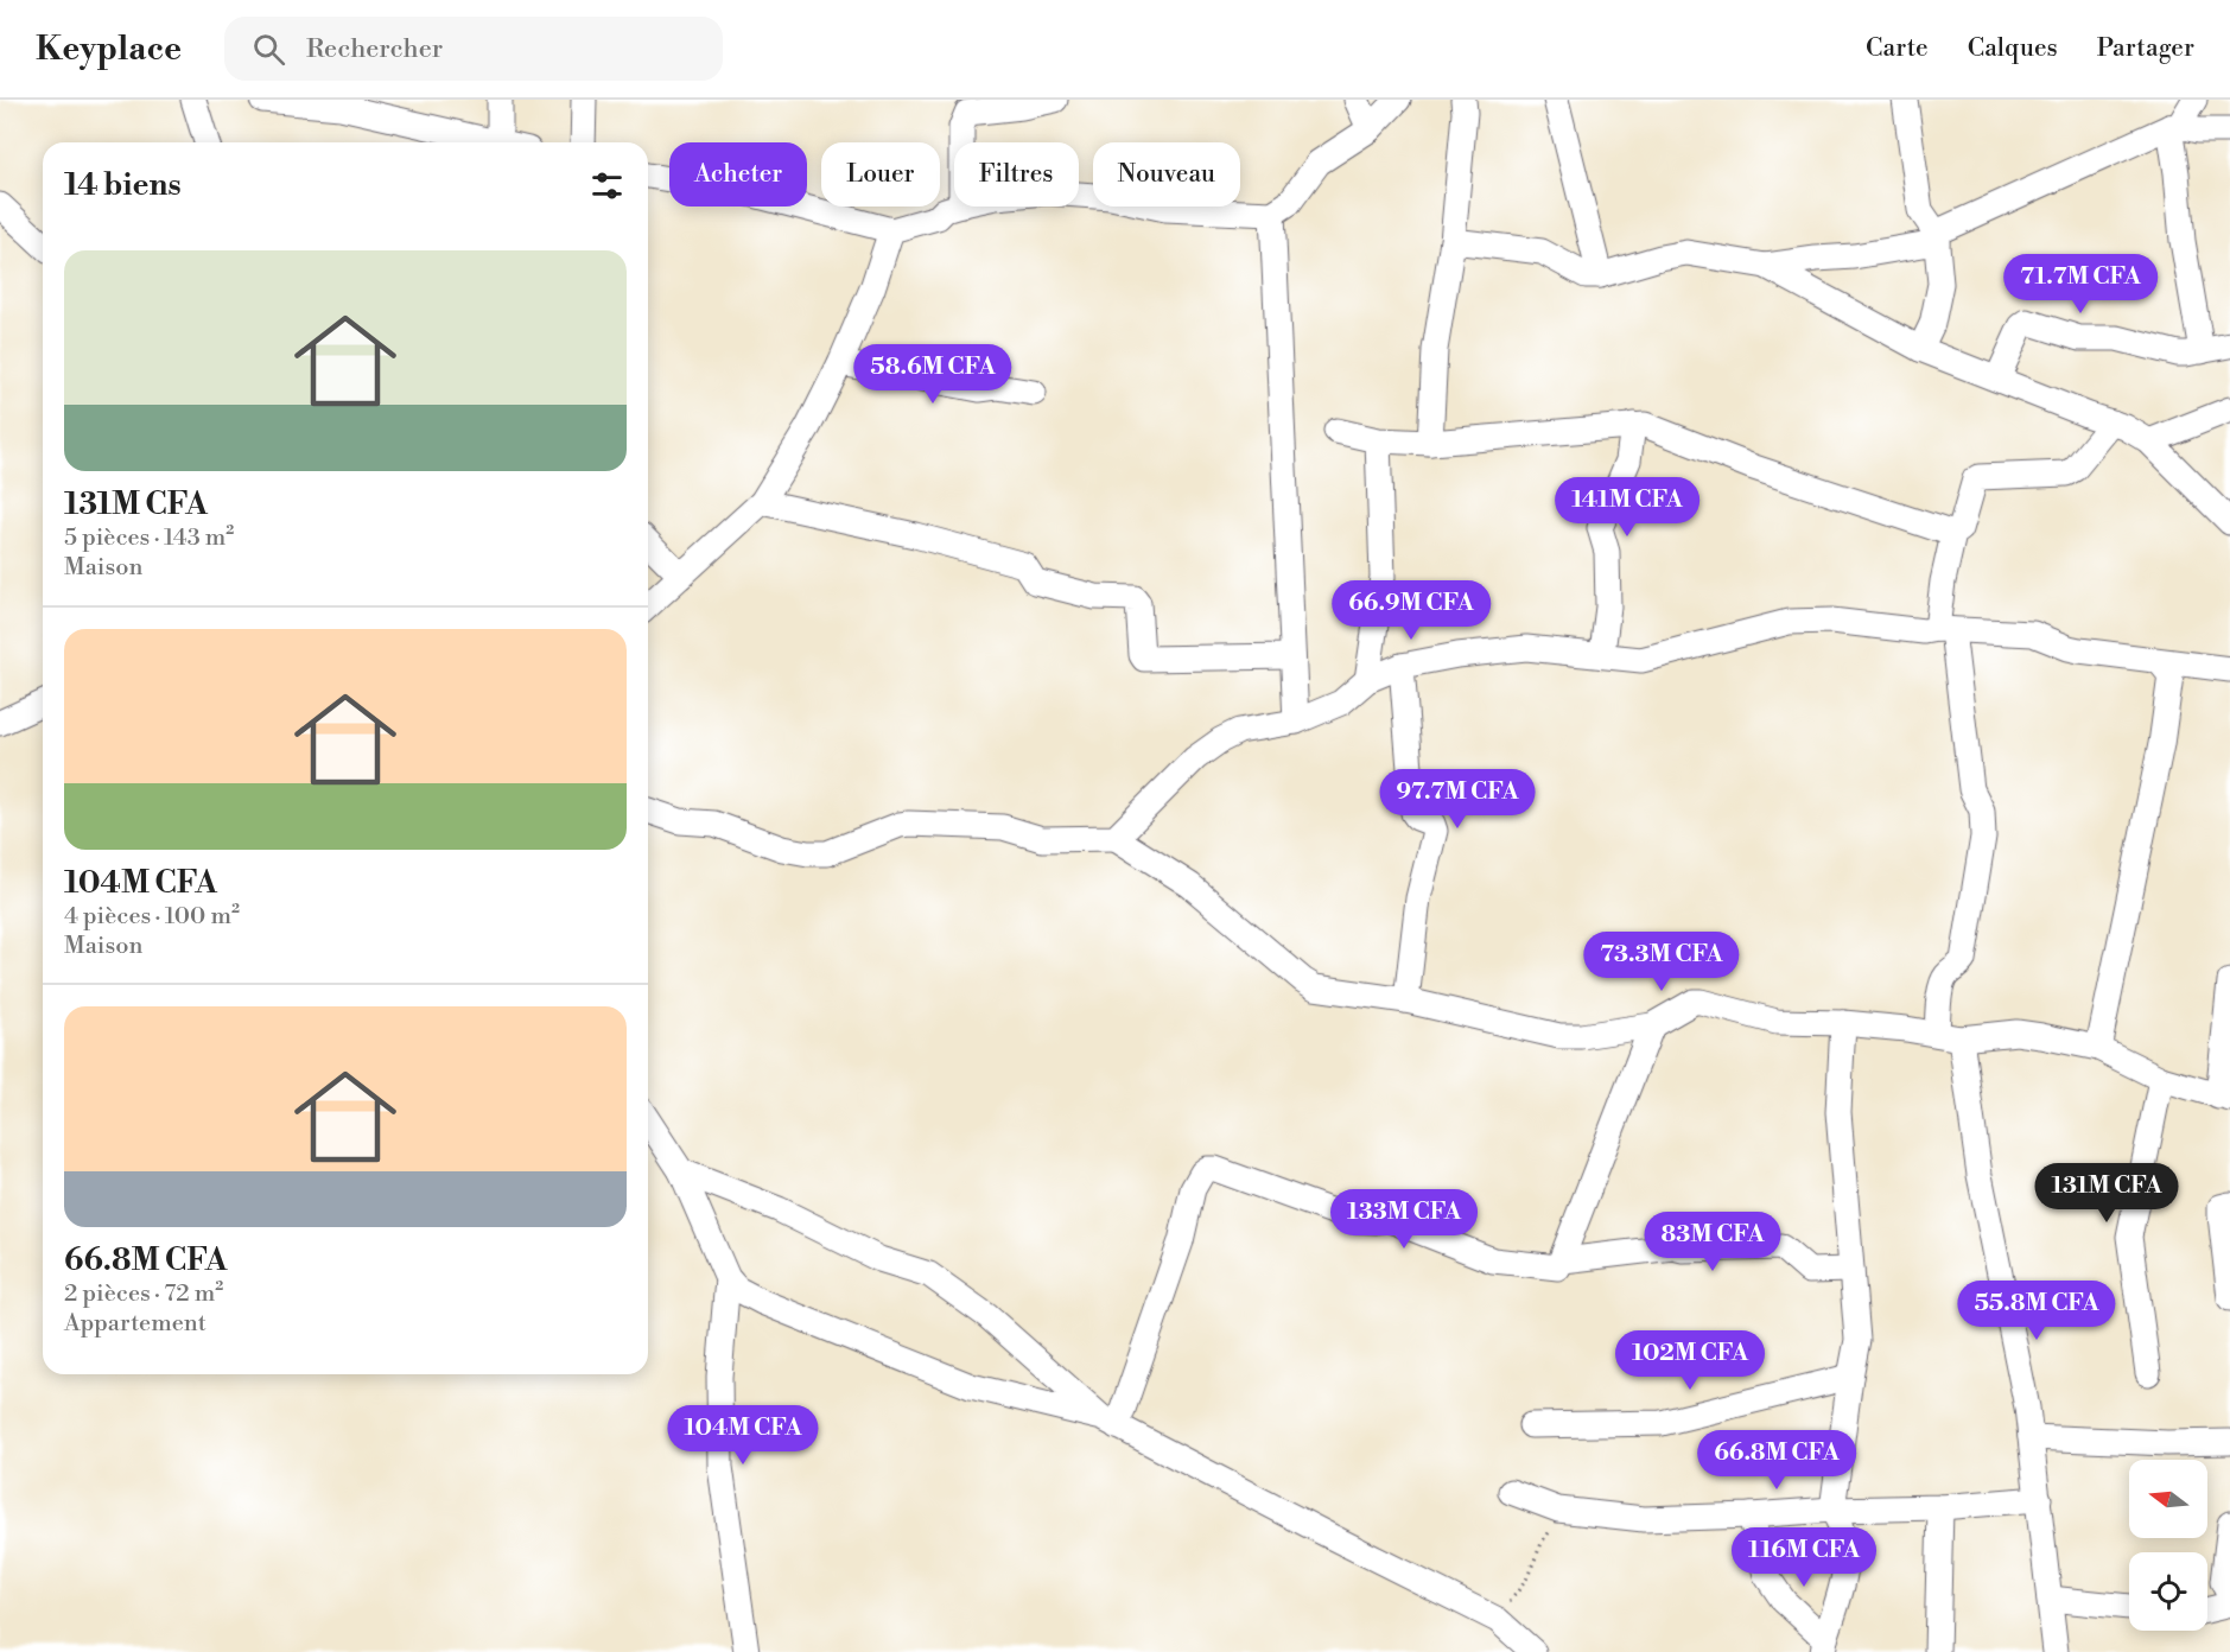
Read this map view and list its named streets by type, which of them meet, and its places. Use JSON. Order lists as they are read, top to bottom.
{
  "north": "left",
  "page": {
    "header": "Keyplace",
    "search": "Rechercher",
    "nav": ["Carte", "Calques", "Partager"],
    "chip": [
      "Acheter",
      "Louer",
      "Filtres",
      "Nouveau"
    ],
    "heading": "14 biens",
    "list": [
      {
        "name": "131M CFA",
        "note": "5 pièces · 143 m² · Maison"
      },
      {
        "name": "104M CFA",
        "note": "4 pièces · 100 m² · Maison"
      },
      {
        "name": "66.8M CFA",
        "note": "2 pièces · 72 m² · Appartement"
      }
    ],
    "price": [
      "71.7M CFA",
      "58.6M CFA",
      "141M CFA",
      "66.9M CFA",
      "97.7M CFA",
      "73.3M CFA",
      "131M CFA",
      "133M CFA",
      "83M CFA",
      "55.8M CFA",
      "102M CFA",
      "104M CFA",
      "66.8M CFA",
      "116M CFA"
    ]
  }
}
